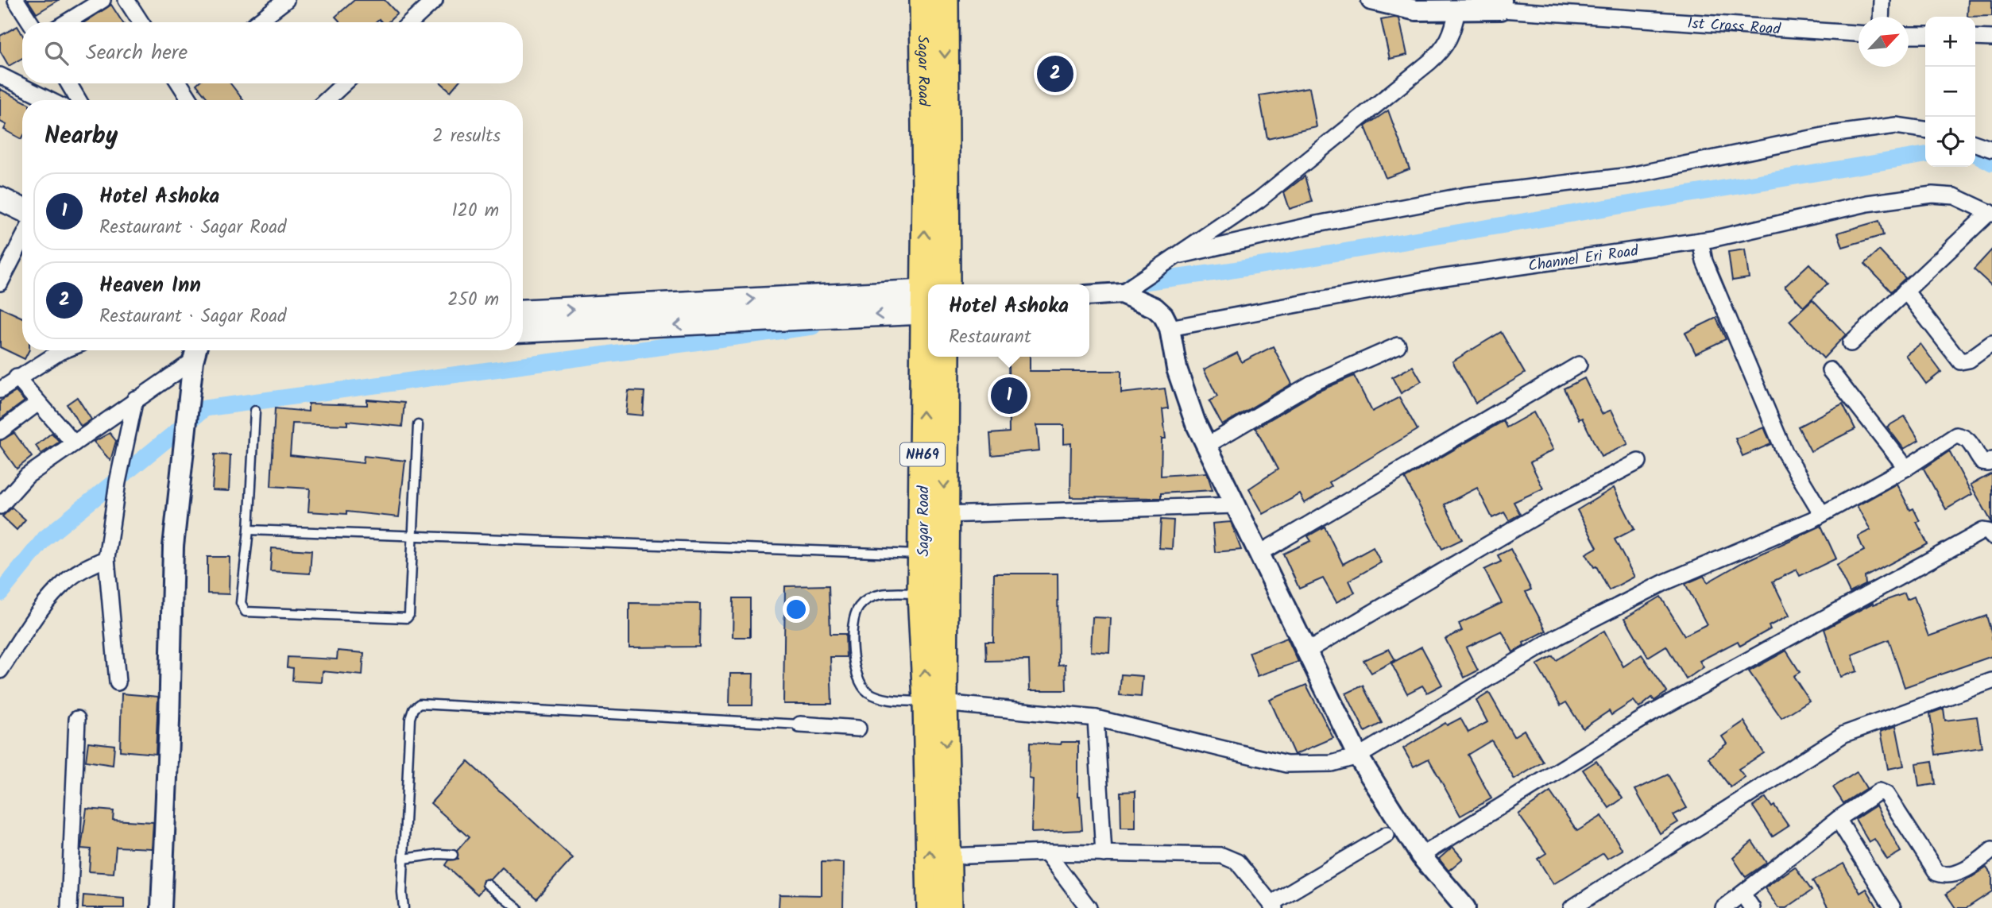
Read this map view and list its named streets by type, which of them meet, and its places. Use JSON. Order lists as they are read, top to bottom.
{
  "streets": {
    "highway": ["Sagar Road", "NH69"],
    "street": ["1st Cross Road", "Channel Eri Road"]
  },
  "north": "top right",
  "page": {
    "map_buttons": ["+", "−"],
    "search": "Search here",
    "pins": ["2", "1"],
    "heading": ["Nearby", "2 results"],
    "list": [
      {
        "mark": "1",
        "name": "Hotel Ashoka",
        "note": "Restaurant · Sagar Road",
        "value": "120 m"
      },
      {
        "mark": "2",
        "name": "Heaven Inn",
        "note": "Restaurant · Sagar Road",
        "value": "250 m"
      }
    ],
    "popup": ["Hotel Ashoka", "Restaurant"]
  }
}
